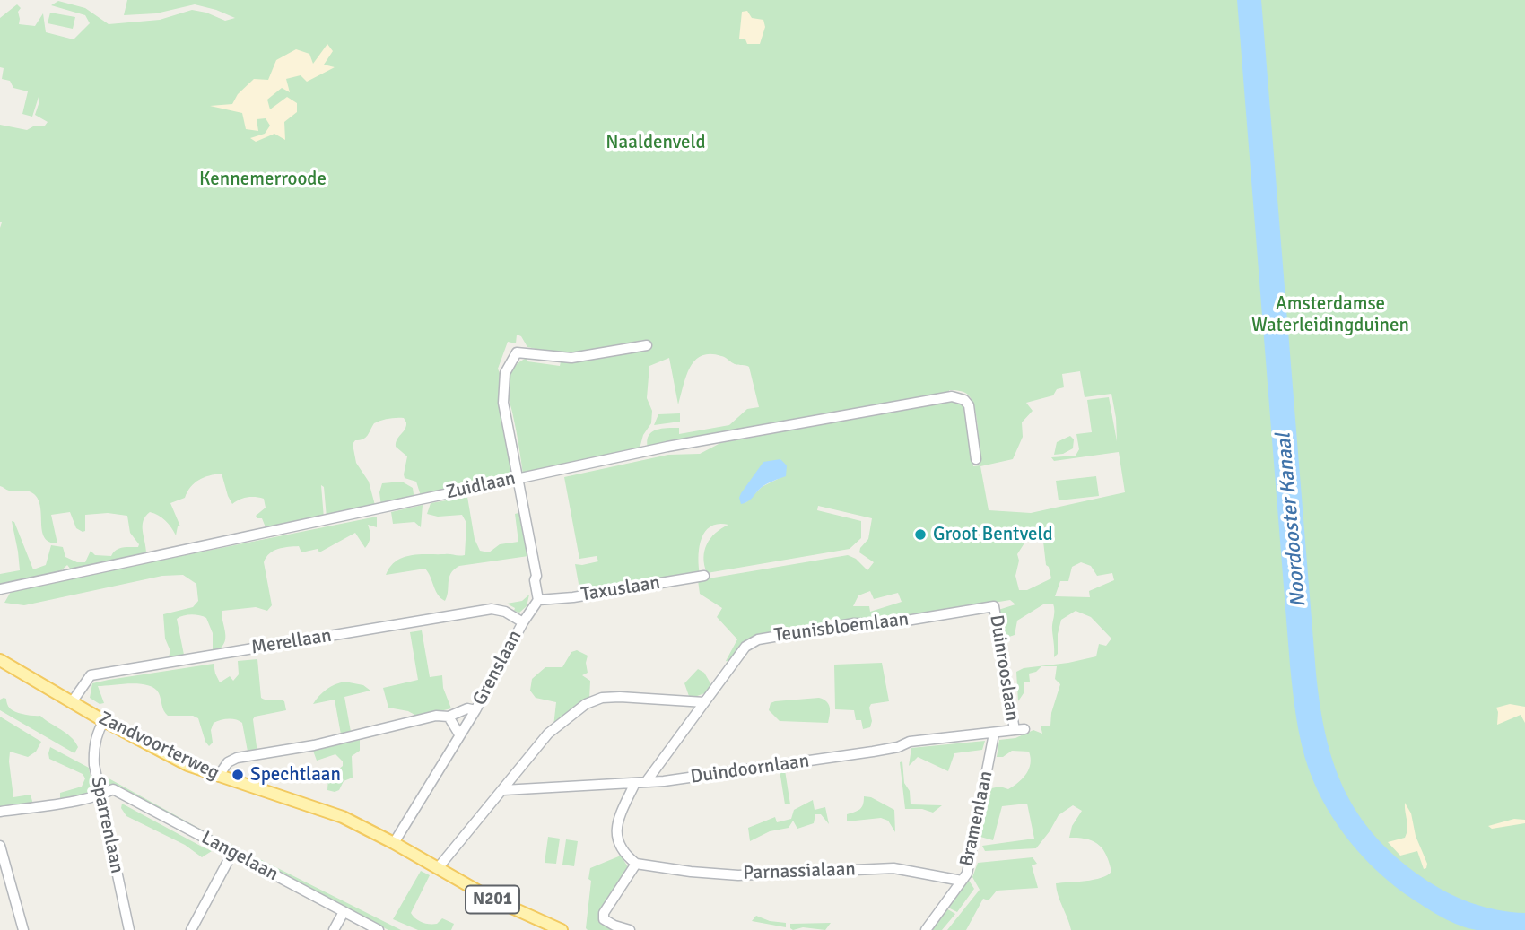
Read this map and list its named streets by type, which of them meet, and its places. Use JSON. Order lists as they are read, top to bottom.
{
  "streets": {
    "main road": ["Zandvoorterweg", "N201"],
    "street": [
      "Zuidlaan",
      "Taxuslaan",
      "Teunisbloemlaan",
      "Merellaan",
      "Grenslaan",
      "Duinrooslaan",
      "Duindoornlaan",
      "Bramenlaan",
      "Sparrenlaan",
      "Langelaan",
      "Parnassialaan"
    ]
  },
  "crossings": [
    ["Taxuslaan", "Grenslaan"],
    ["Teunisbloemlaan", "Duinrooslaan"],
    ["Teunisbloemlaan", "Duindoornlaan"],
    ["Merellaan", "Grenslaan"],
    ["Merellaan", "Zandvoorterweg"],
    ["Grenslaan", "Zandvoorterweg"],
    ["Duinrooslaan", "Duindoornlaan"],
    ["Duinrooslaan", "Bramenlaan"],
    ["Zandvoorterweg", "Sparrenlaan"],
    ["Zandvoorterweg", "N201"],
    ["Duindoornlaan", "Bramenlaan"],
    ["Bramenlaan", "Parnassialaan"],
    ["Sparrenlaan", "Langelaan"]
  ],
  "water": ["Noordooster Kanaal"],
  "parks": ["Naaldenveld", "Kennemerroode", "Amsterdamse Waterleidingduinen"],
  "places": ["Groot Bentveld", "Spechtlaan"]
}
